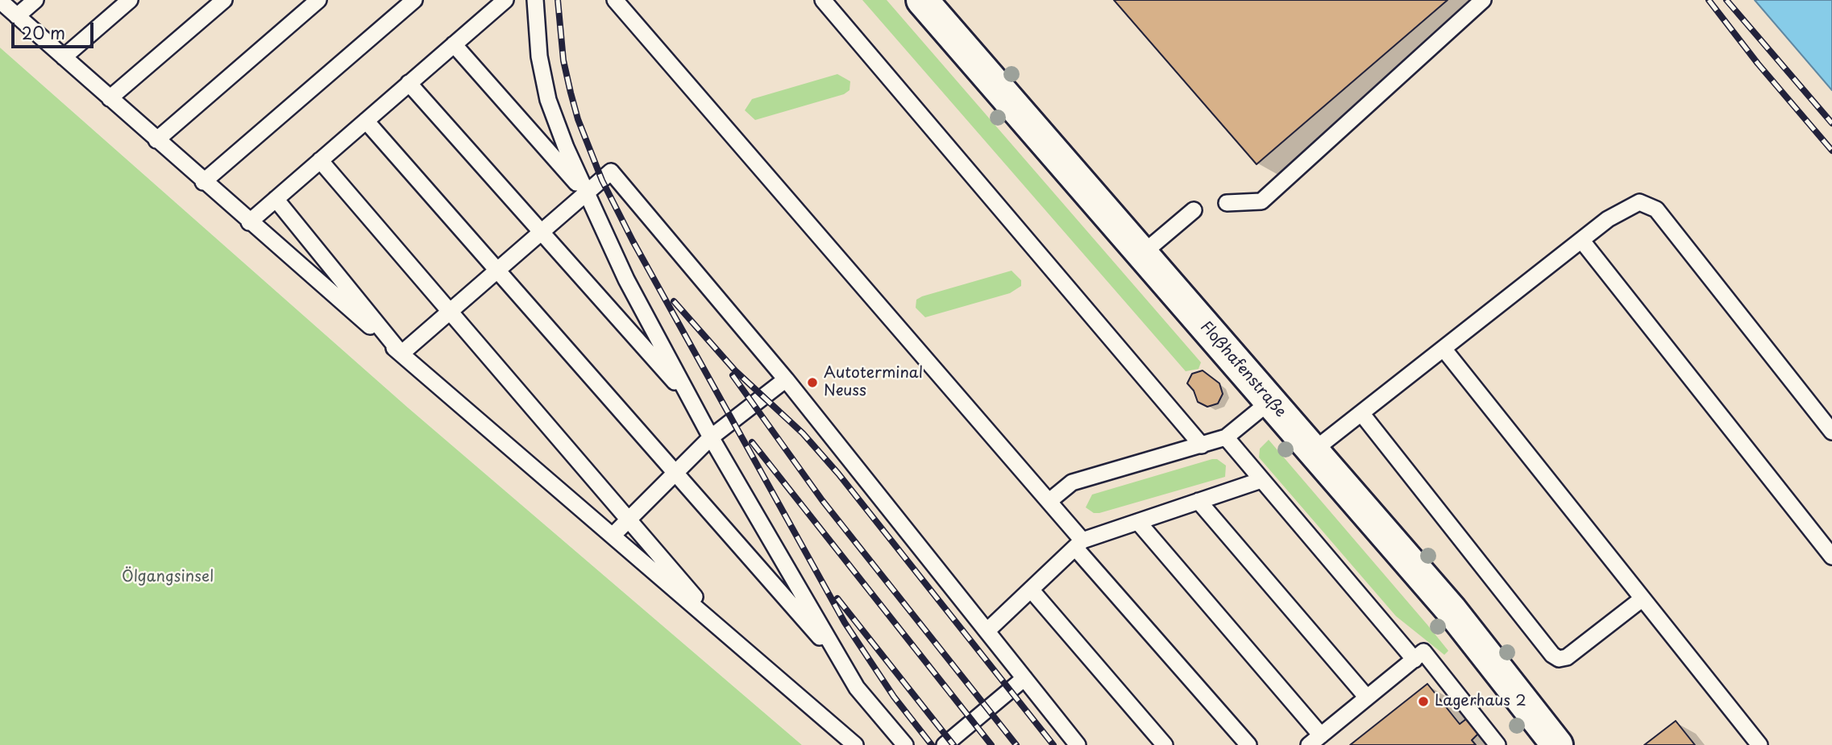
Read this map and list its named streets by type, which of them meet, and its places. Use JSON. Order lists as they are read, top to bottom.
{
  "streets": {
    "street": ["Floßhafenstraße"]
  },
  "parks": ["Ölgangsinsel"],
  "places": ["Autoterminal Neuss", "Lagerhaus 2"],
  "scale_bar": "20 m"
}
